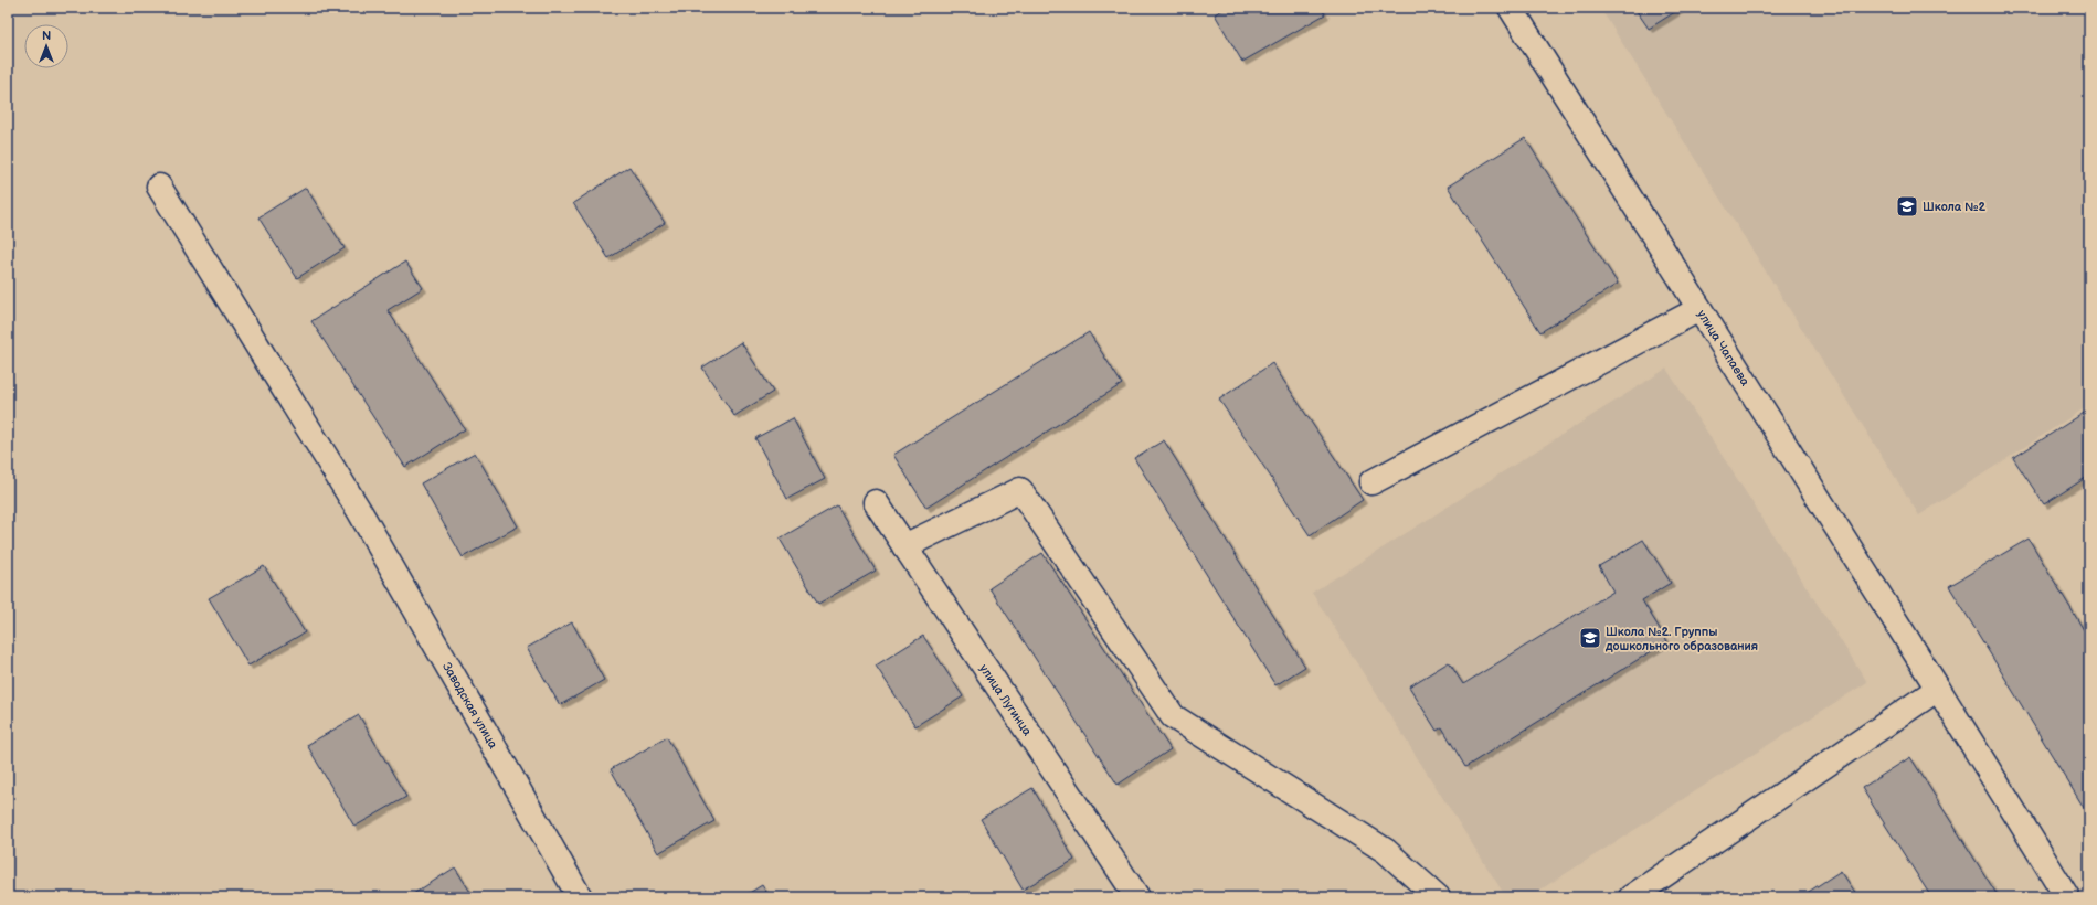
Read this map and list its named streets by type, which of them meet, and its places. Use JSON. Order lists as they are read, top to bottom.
{
  "streets": {
    "street": ["улица Чапаева", "улица Лугинца", "Заводская улица"]
  },
  "places": {
    "school or university": ["Школа №2", "Школа №2. Группы дошкольного образования"]
  },
  "north": "top"
}
